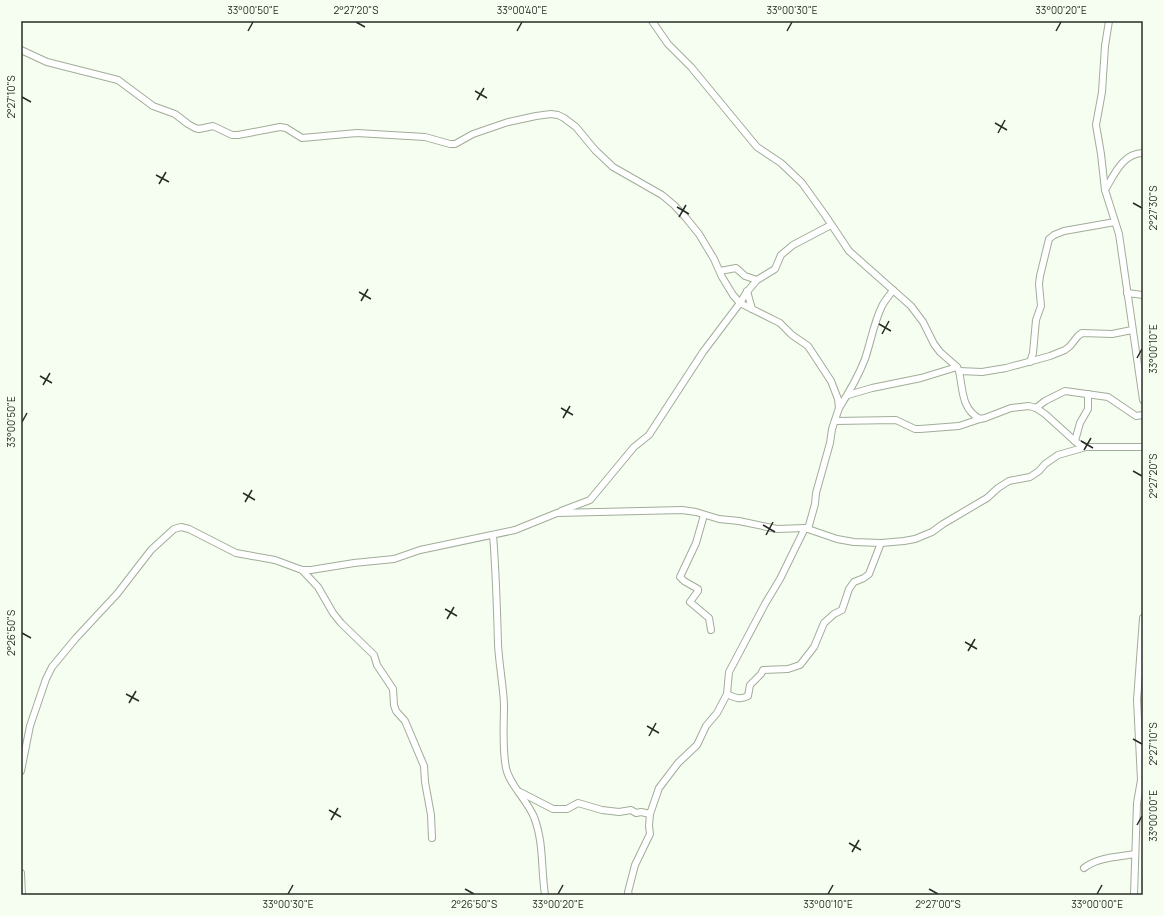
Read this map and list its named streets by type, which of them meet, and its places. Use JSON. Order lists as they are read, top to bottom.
{
  "coordinates": [
    "33°00'50\"E",
    "2°27'20\"S",
    "33°00'40\"E",
    "33°00'30\"E",
    "33°00'20\"E",
    "2°27'10\"S",
    "2°27'30\"S",
    "33°00'10\"E",
    "2°26'50\"S",
    "33°00'00\"E",
    "2°27'00\"S"
  ]
}
